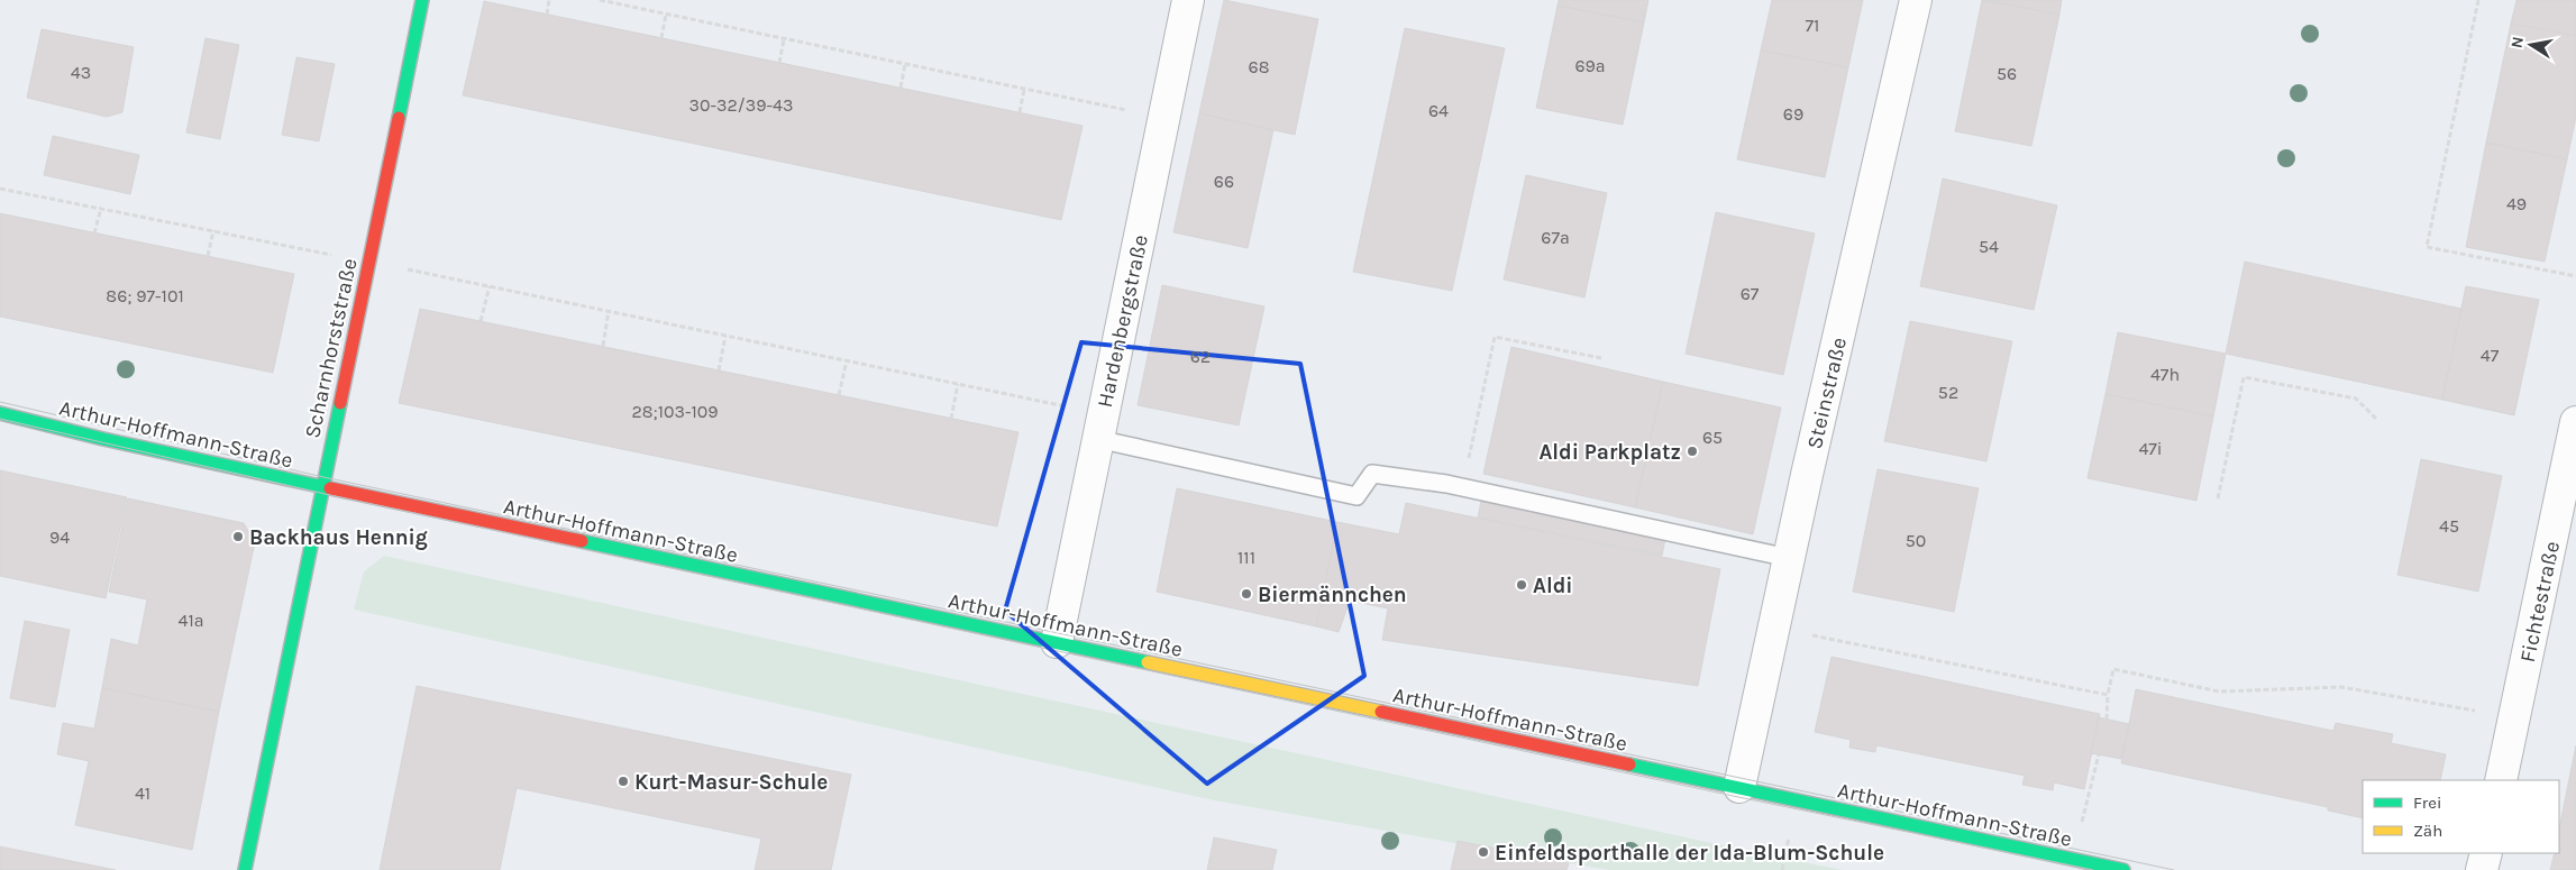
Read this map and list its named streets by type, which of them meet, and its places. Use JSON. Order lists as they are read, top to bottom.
{
  "streets": {
    "street": [
      "Hardenbergstraße",
      "Scharnhorststraße",
      "Steinstraße",
      "Arthur-Hoffmann-Straße",
      "Fichtestraße"
    ]
  },
  "crossings": [
    ["Hardenbergstraße", "Arthur-Hoffmann-Straße"],
    ["Scharnhorststraße", "Arthur-Hoffmann-Straße"],
    ["Steinstraße", "Arthur-Hoffmann-Straße"]
  ],
  "places": [
    "Aldi Parkplatz",
    "Backhaus Hennig",
    "Aldi",
    "Biermännchen",
    "Kurt-Masur-Schule",
    "Einfeldsporthalle der Ida-Blum-Schule"
  ],
  "house_numbers": [
    "71",
    "69a",
    "68",
    "43",
    "56",
    "30-32/39-43",
    "64",
    "69",
    "66",
    "49",
    "67a",
    "54",
    "67",
    "86; 97-101",
    "47",
    "62",
    "47h",
    "52",
    "28;103-109",
    "65",
    "47i",
    "45",
    "94",
    "50",
    "111",
    "41a",
    "41"
  ],
  "legend": ["Frei", "Zäh"],
  "north": "left"
}
